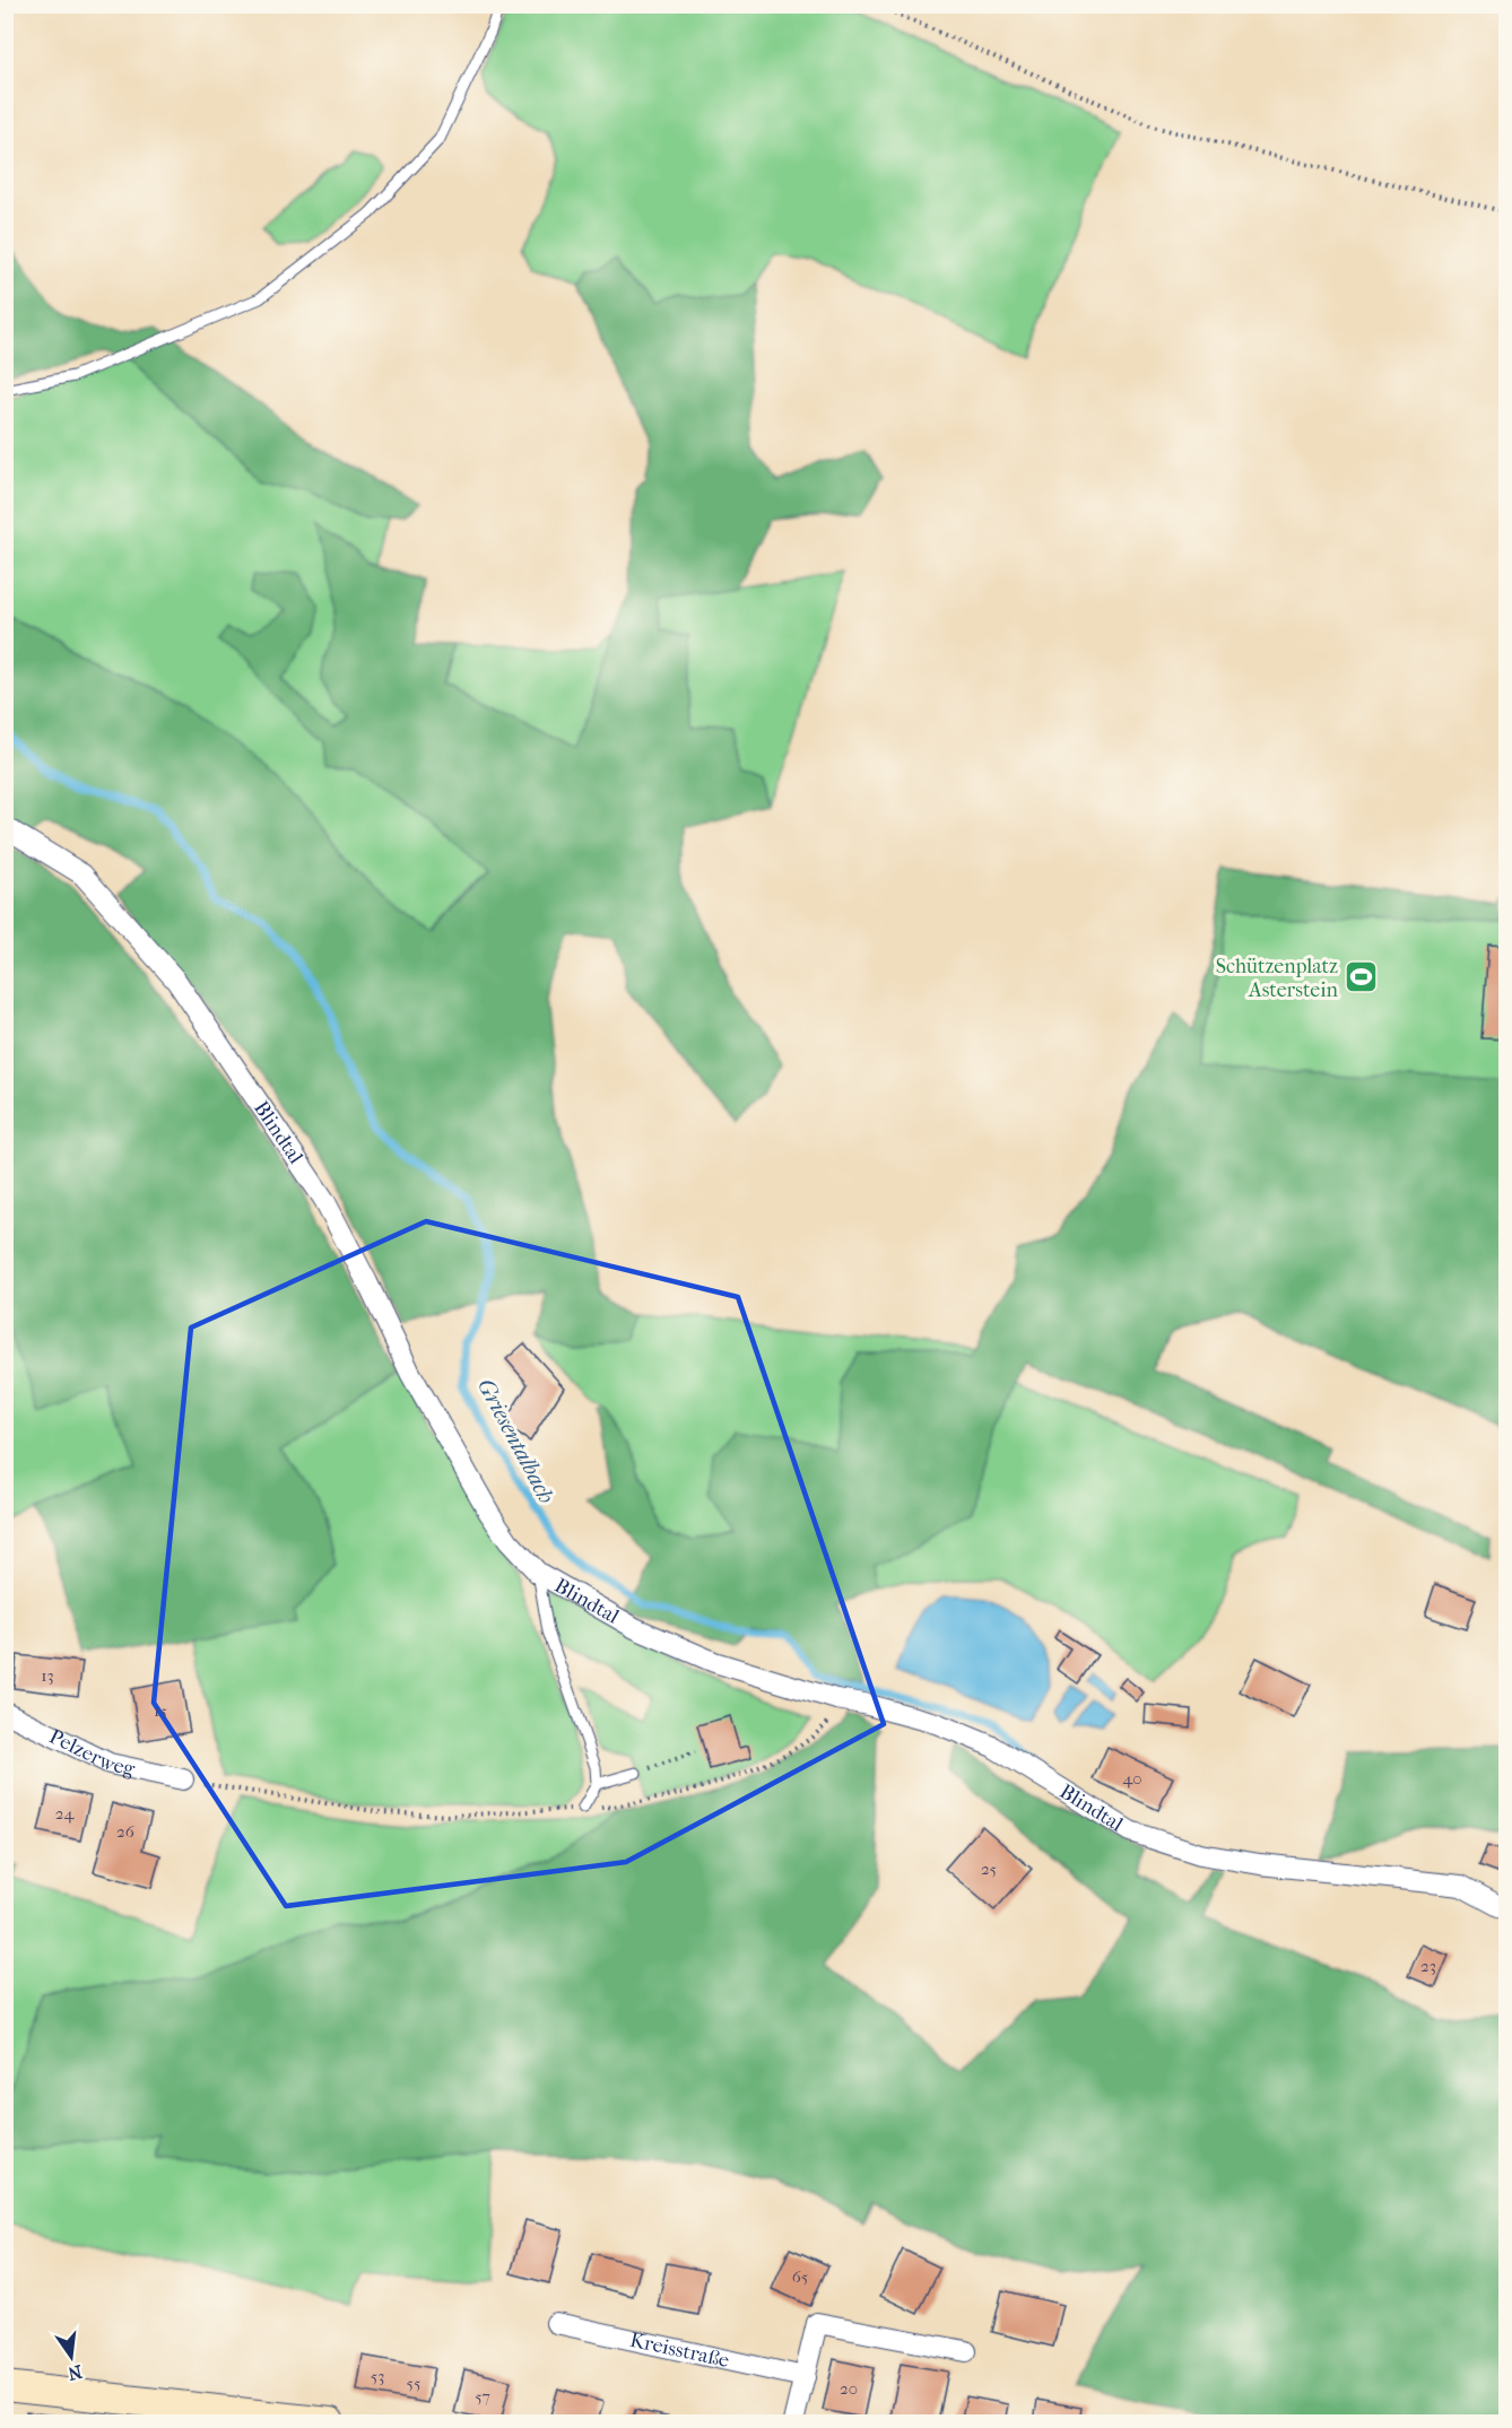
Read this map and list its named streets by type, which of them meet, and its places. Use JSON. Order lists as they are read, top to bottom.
{
  "streets": {
    "street": ["Blindtal", "Pelzerweg", "Kreisstraße"]
  },
  "water": ["Griesentalbach"],
  "places": {
    "sports": ["Schützenplatz Asterstein"]
  },
  "house_numbers": [
    "13",
    "15",
    "40",
    "24",
    "26",
    "25",
    "23",
    "65",
    "53",
    "55",
    "20",
    "57"
  ],
  "north": "bottom"
}
